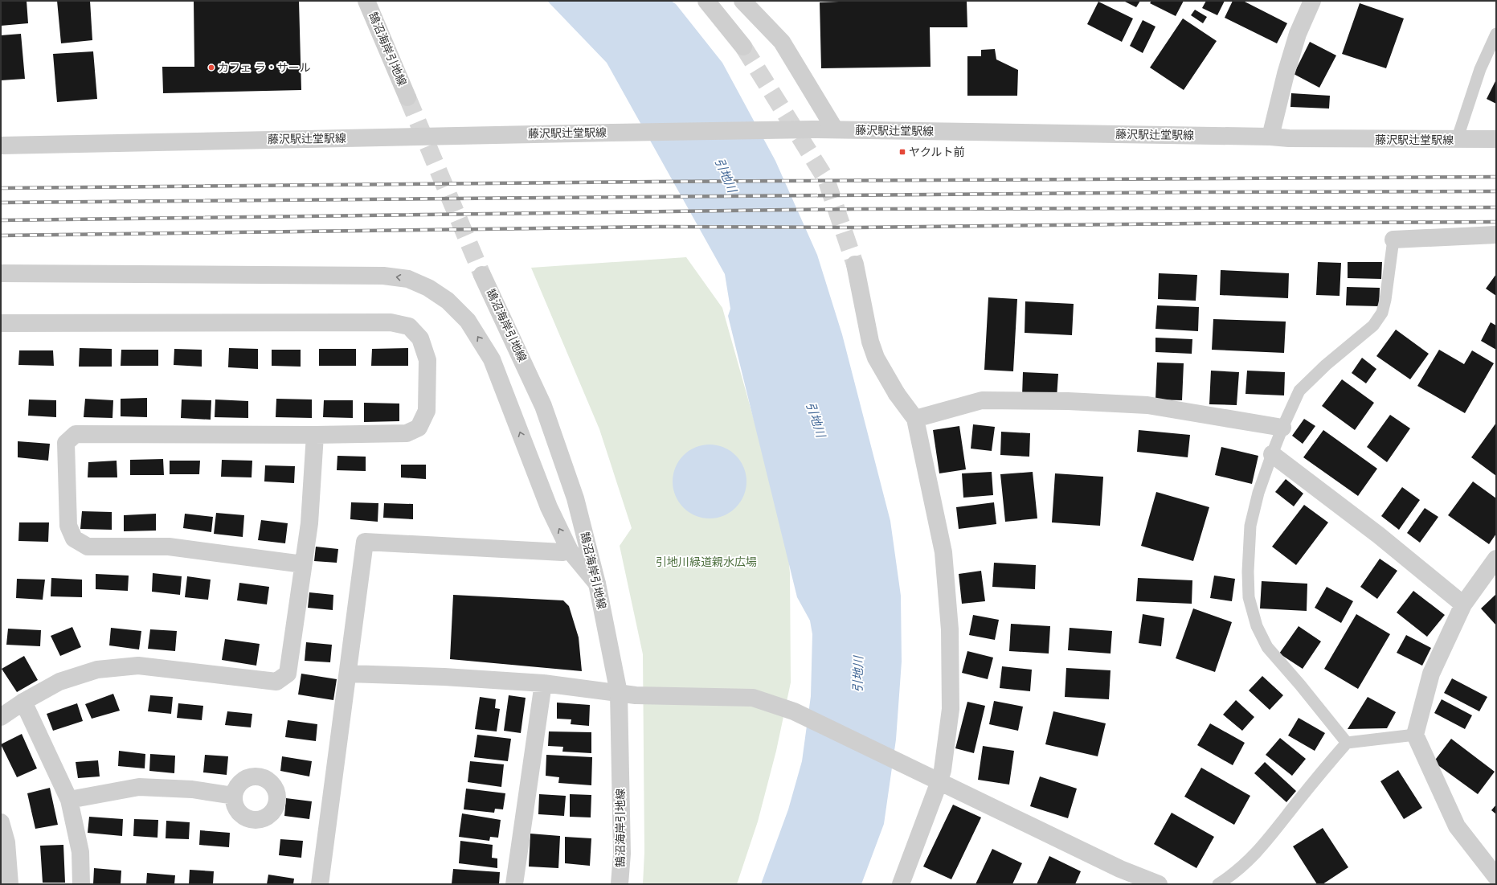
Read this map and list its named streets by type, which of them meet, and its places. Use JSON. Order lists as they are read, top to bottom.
{
  "streets": {
    "street": ["鵠沼海岸引地線", "藤沢駅辻堂駅線"]
  },
  "water": ["引地川"],
  "parks": ["引地川緑道親水広場"],
  "places": {
    "other": ["カフェ ラ・サール"],
    "transit": ["ヤクルト前"]
  }
}
